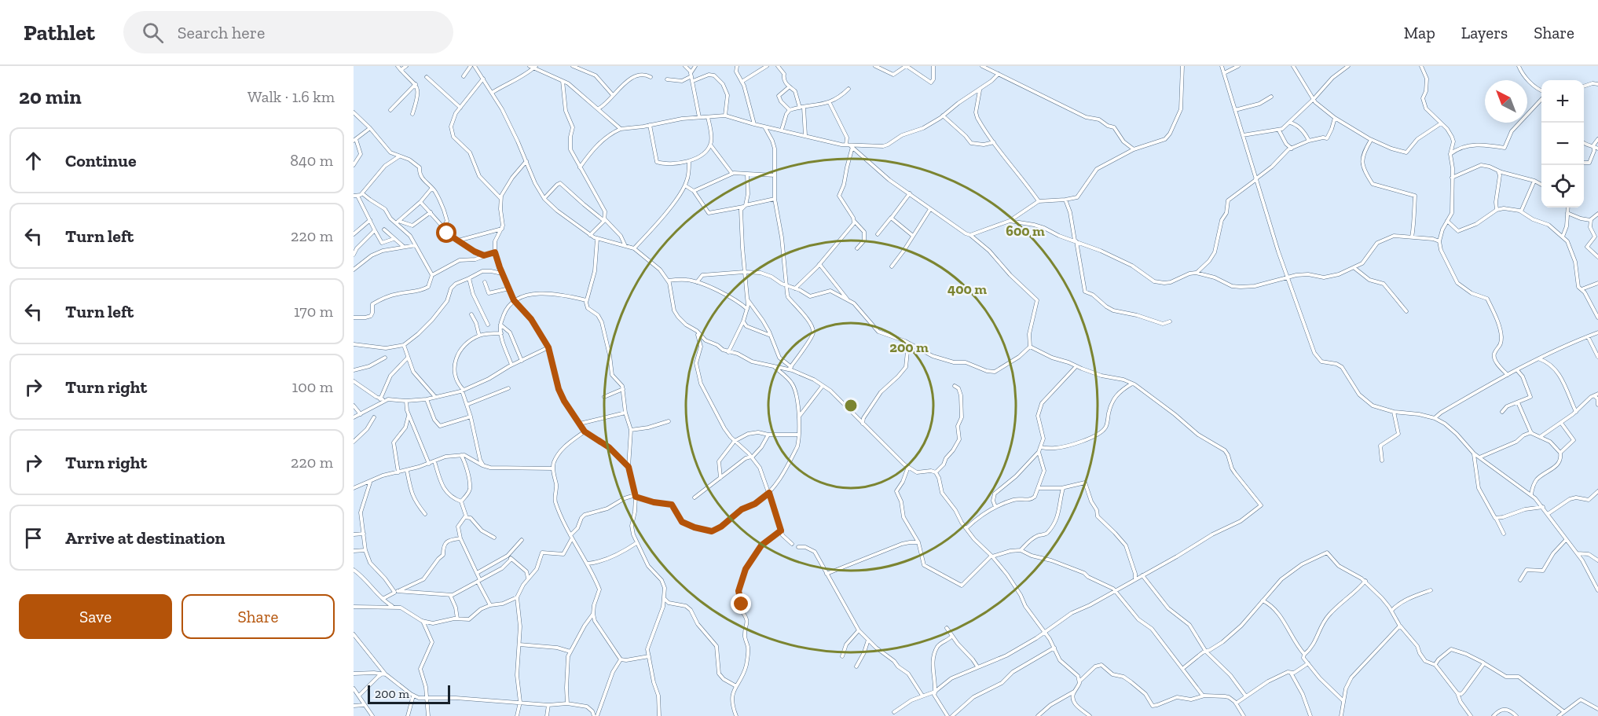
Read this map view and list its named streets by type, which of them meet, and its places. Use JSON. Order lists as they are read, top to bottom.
{
  "scale_bar": "200 m",
  "north": "top left",
  "page": {
    "header": "Pathlet",
    "search": "Search here",
    "nav": ["Map", "Layers", "Share"],
    "heading": ["20 min", "Walk · 1.6 km"],
    "map_buttons": ["+", "−"],
    "list": [
      ["Continue", "840 m"],
      ["Turn left", "220 m"],
      ["Turn left", "170 m"],
      ["Turn right", "100 m"],
      ["Turn right", "220 m"],
      "Arrive at destination"
    ],
    "buttons": ["Save", "Share"],
    "scale": "200 m"
  },
  "rings": ["600 m", "400 m", "200 m"]
}
